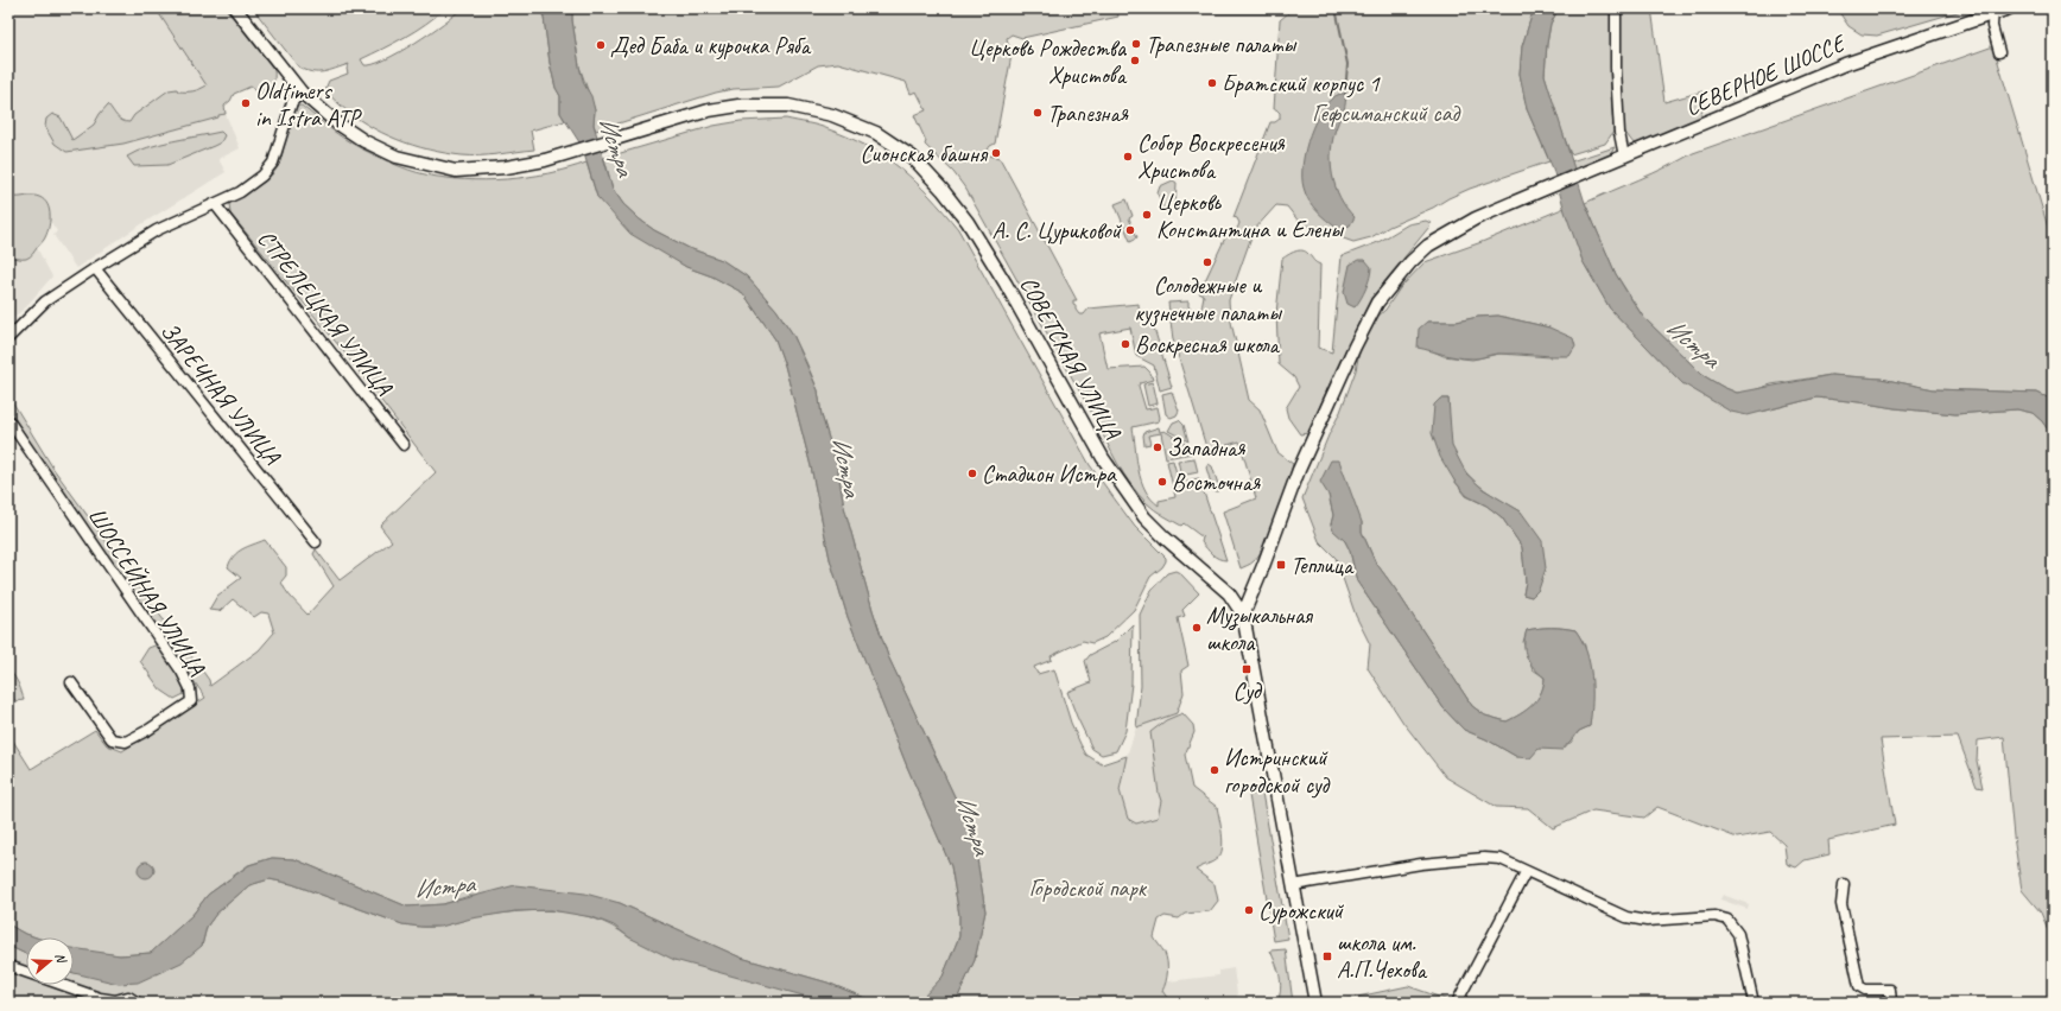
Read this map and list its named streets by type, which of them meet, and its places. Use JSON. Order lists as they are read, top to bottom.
{
  "streets": {
    "main road": ["СЕВЕРНОЕ ШОССЕ", "СОВЕТСКАЯ УЛИЦА"],
    "street": ["СТРЕЛЕЦКАЯ УЛИЦА", "ЗАРЕЧНАЯ УЛИЦА", "ШОССЕЙНАЯ УЛИЦА"]
  },
  "crossings": [
    ["СЕВЕРНОЕ ШОССЕ", "СОВЕТСКАЯ УЛИЦА"]
  ],
  "water": ["Истра"],
  "parks": ["Гефсиманский сад", "Городской парк"],
  "places": {
    "other": [
      "Трапезные палаты",
      "Дед Баба и курочка Ряба",
      "Церковь Рождества Христова",
      "Братский корпус 1",
      "Oldtimers in Istra ATP",
      "Трапезная",
      "Сионская башня",
      "Собор Воскресения Христова",
      "Церковь Константина и Елены",
      "А. С. Цуриковой",
      "Солодежные и кузнечные палаты",
      "Воскресная школа",
      "Западная",
      "Стадион Истра",
      "Восточная",
      "Музыкальная школа",
      "Истринский городской суд",
      "Сурожский"
    ],
    "transit": ["Теплица", "Суд", "школа им. А.П.Чехова"]
  },
  "north": "right"
}
